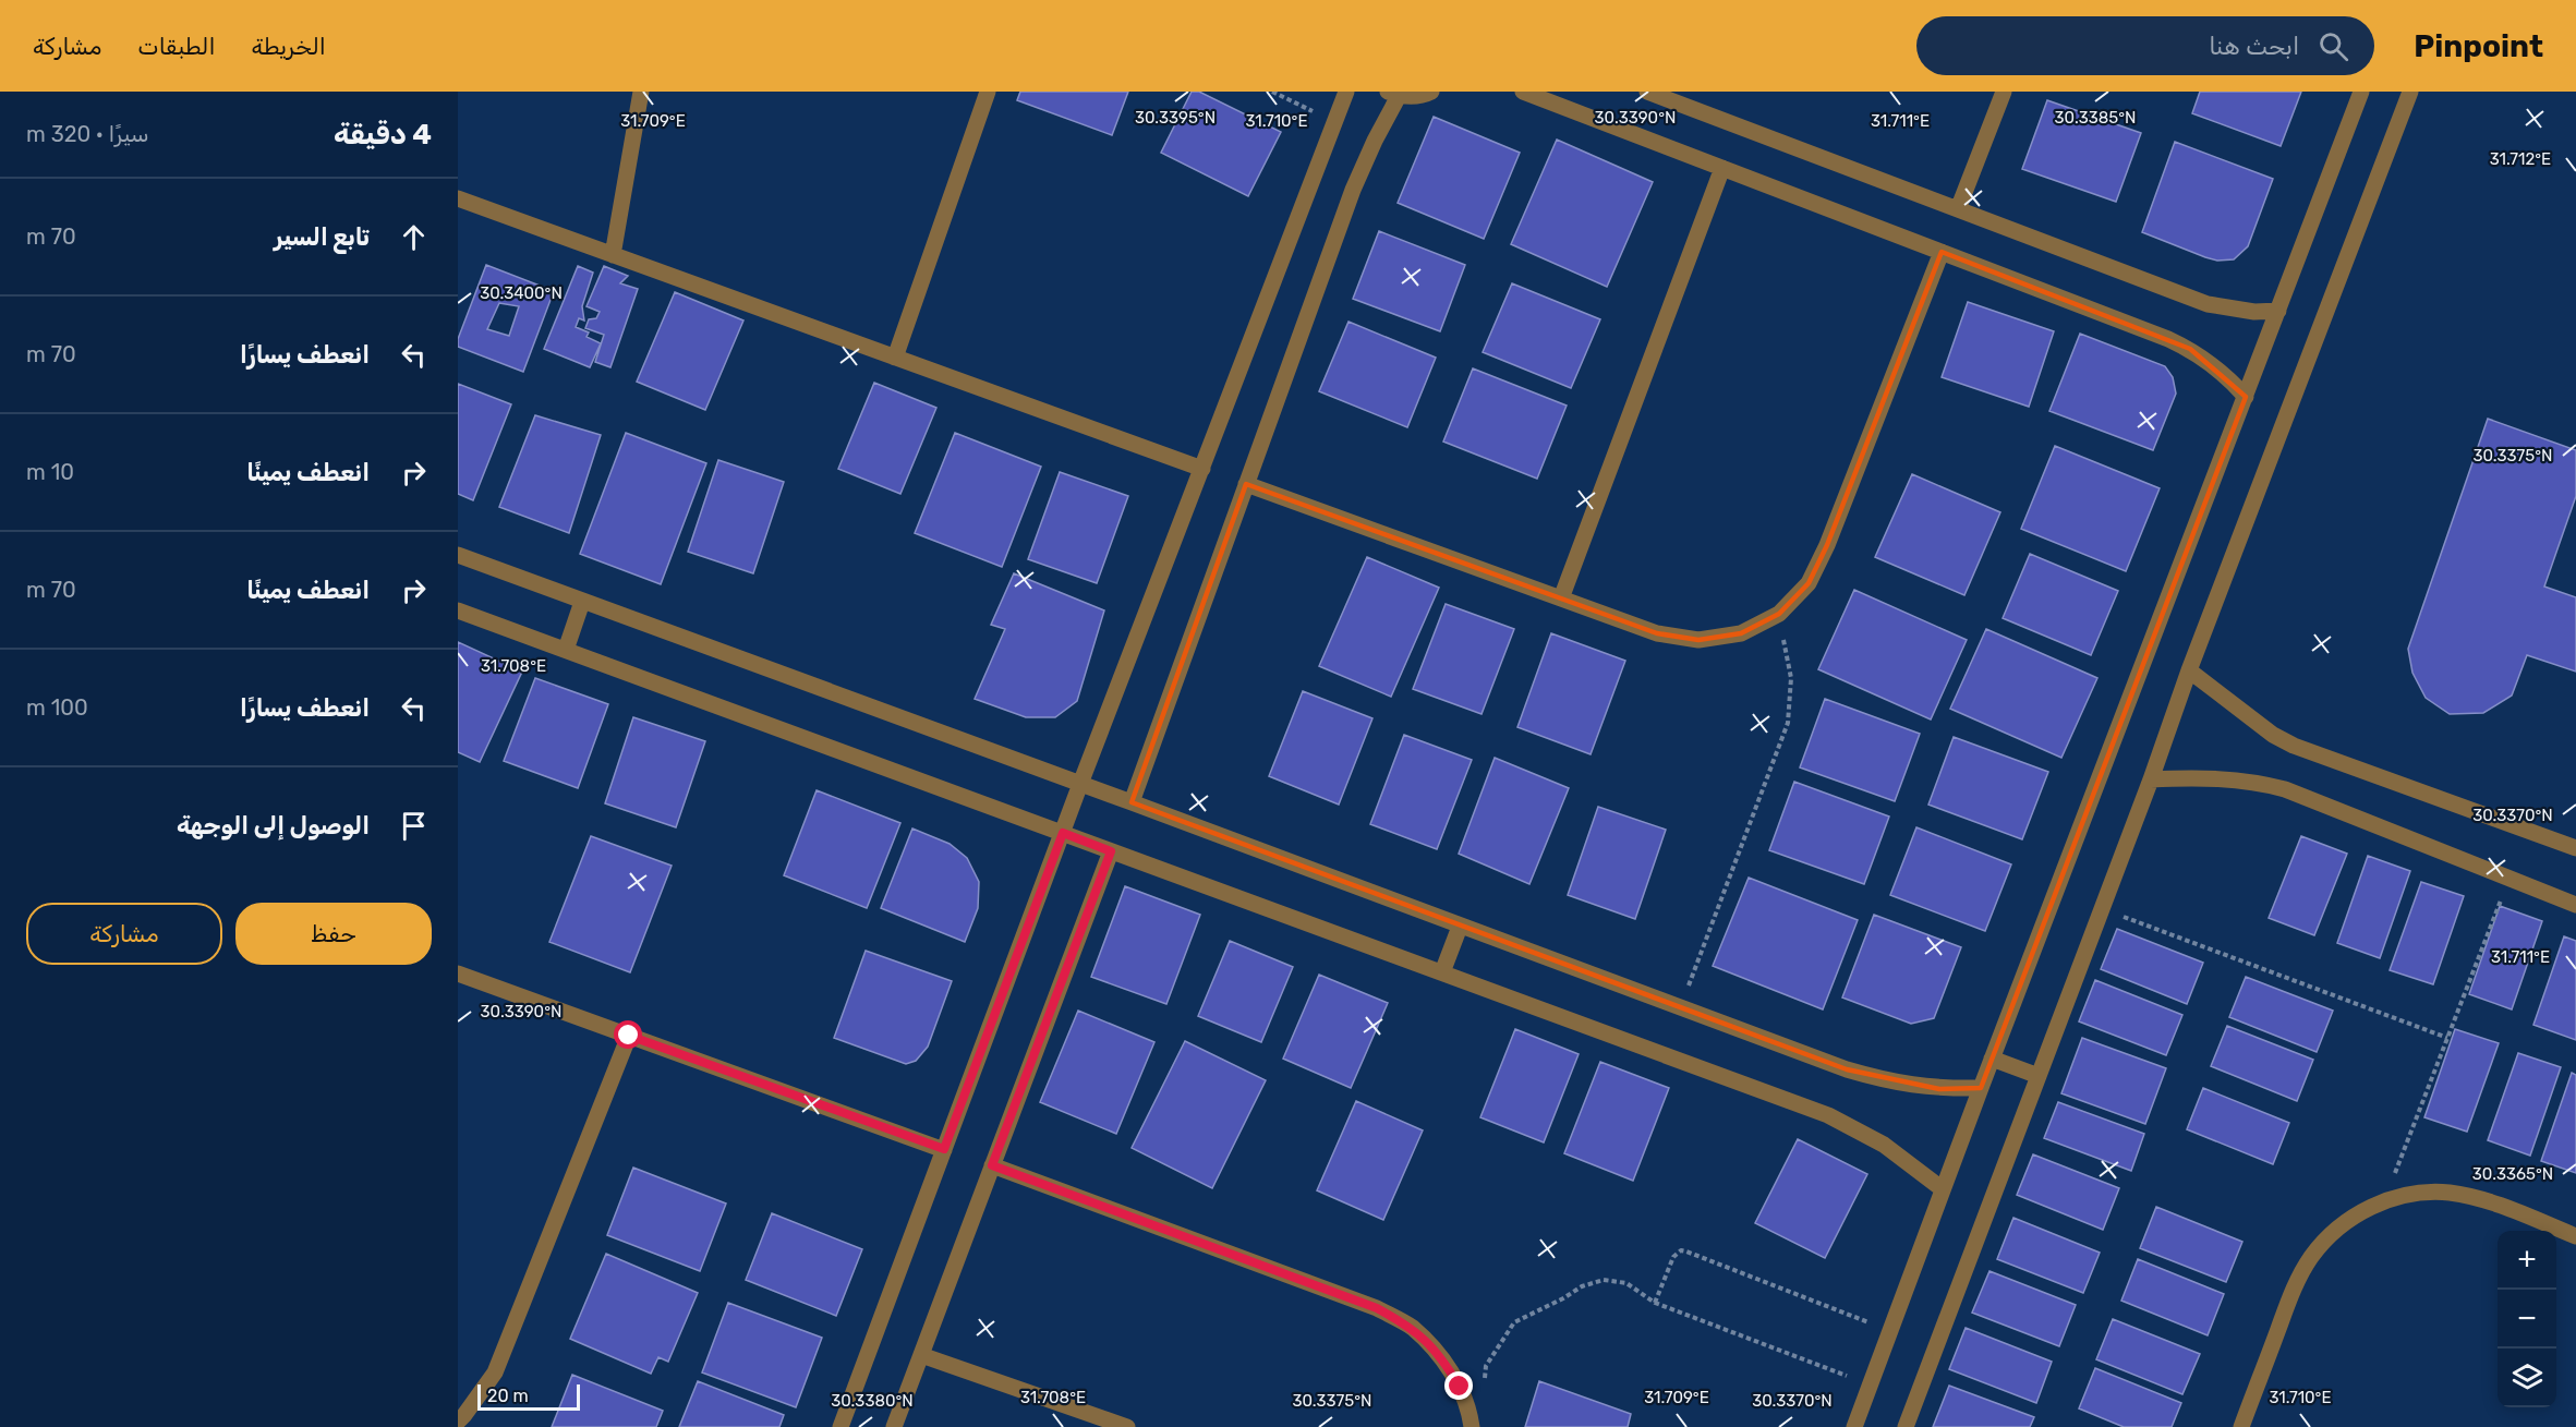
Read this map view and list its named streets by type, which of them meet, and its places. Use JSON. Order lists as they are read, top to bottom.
{
  "scale_bar": "20 m",
  "page": {
    "header": "Pinpoint",
    "search": "ابحث هنا",
    "nav": ["الخريطة", "الطبقات", "مشاركة"],
    "heading": ["4 دقيقة", "سيرًا · 320 m"],
    "list": [
      ["تابع السير", "70 m"],
      ["انعطف يسارًا", "70 m"],
      ["انعطف يمينًا", "10 m"],
      ["انعطف يمينًا", "70 m"],
      ["انعطف يسارًا", "100 m"],
      "الوصول إلى الوجهة"
    ],
    "buttons": ["حفظ", "مشاركة"],
    "map_buttons": ["+", "−"],
    "scale": "20 m"
  },
  "coordinates": [
    "30.3395°N",
    "30.3390°N",
    "30.3385°N",
    "31.709°E",
    "31.710°E",
    "31.711°E",
    "31.712°E",
    "30.3400°N",
    "30.3375°N",
    "31.708°E",
    "30.3370°N",
    "30.3365°N",
    "30.3380°N"
  ]
}
